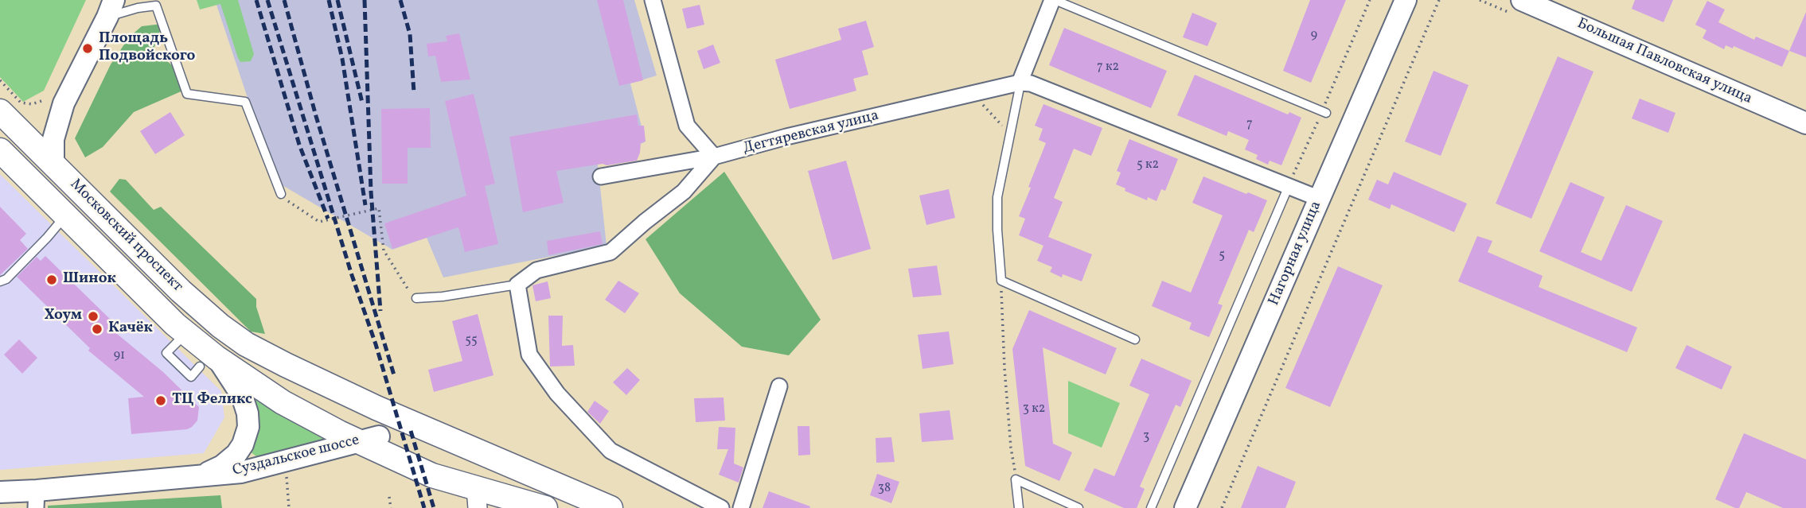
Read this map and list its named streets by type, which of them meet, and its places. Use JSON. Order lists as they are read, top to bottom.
{
  "streets": {
    "main road": [
      "Большая Павловская улица",
      "Московский проспект",
      "Нагорная улица",
      "Суздальское шоссе"
    ],
    "street": ["Дегтяревская улица"]
  },
  "crossings": [
    ["Московский проспект", "Суздальское шоссе"]
  ],
  "places": [
    "Площадь Подвойского",
    "Шинок",
    "Хоум",
    "Качёк",
    "ТЦ Феликс"
  ],
  "house_numbers": [
    "9",
    "7 к2",
    "7",
    "5 к2",
    "5",
    "55",
    "91",
    "3 к2",
    "3",
    "38"
  ]
}
